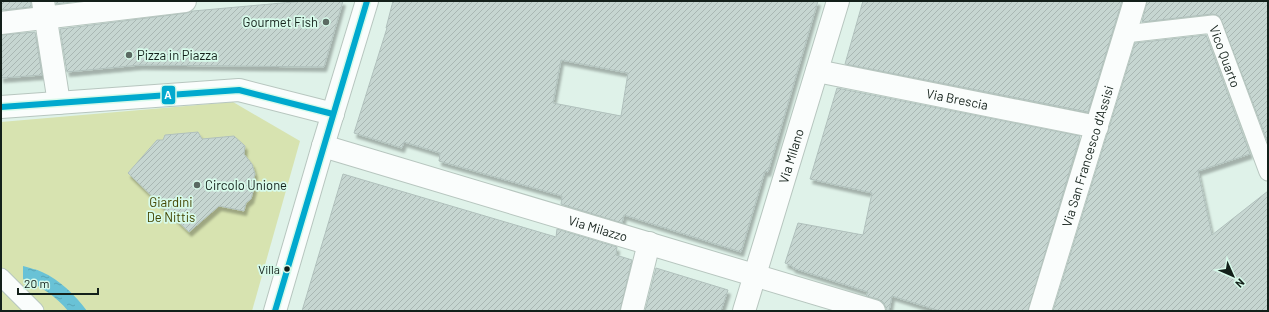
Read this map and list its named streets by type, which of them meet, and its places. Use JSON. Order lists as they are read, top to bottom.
{
  "streets": {
    "street": [
      "Vico Quarto",
      "Via Brescia",
      "Via Milano",
      "Via San Francesco d'Assisi",
      "Via Milazzo"
    ]
  },
  "crossings": [
    ["Vico Quarto", "Via San Francesco d'Assisi"],
    ["Via Brescia", "Via Milano"],
    ["Via Brescia", "Via San Francesco d'Assisi"],
    ["Via Milano", "Via Milazzo"]
  ],
  "parks": ["Giardini De Nittis"],
  "places": [
    "Gourmet Fish",
    "Pizza in Piazza",
    "Circolo Unione",
    "Villa"
  ],
  "lines": ["transit line A"],
  "scale_bar": "20 m",
  "north": "bottom right"
}
